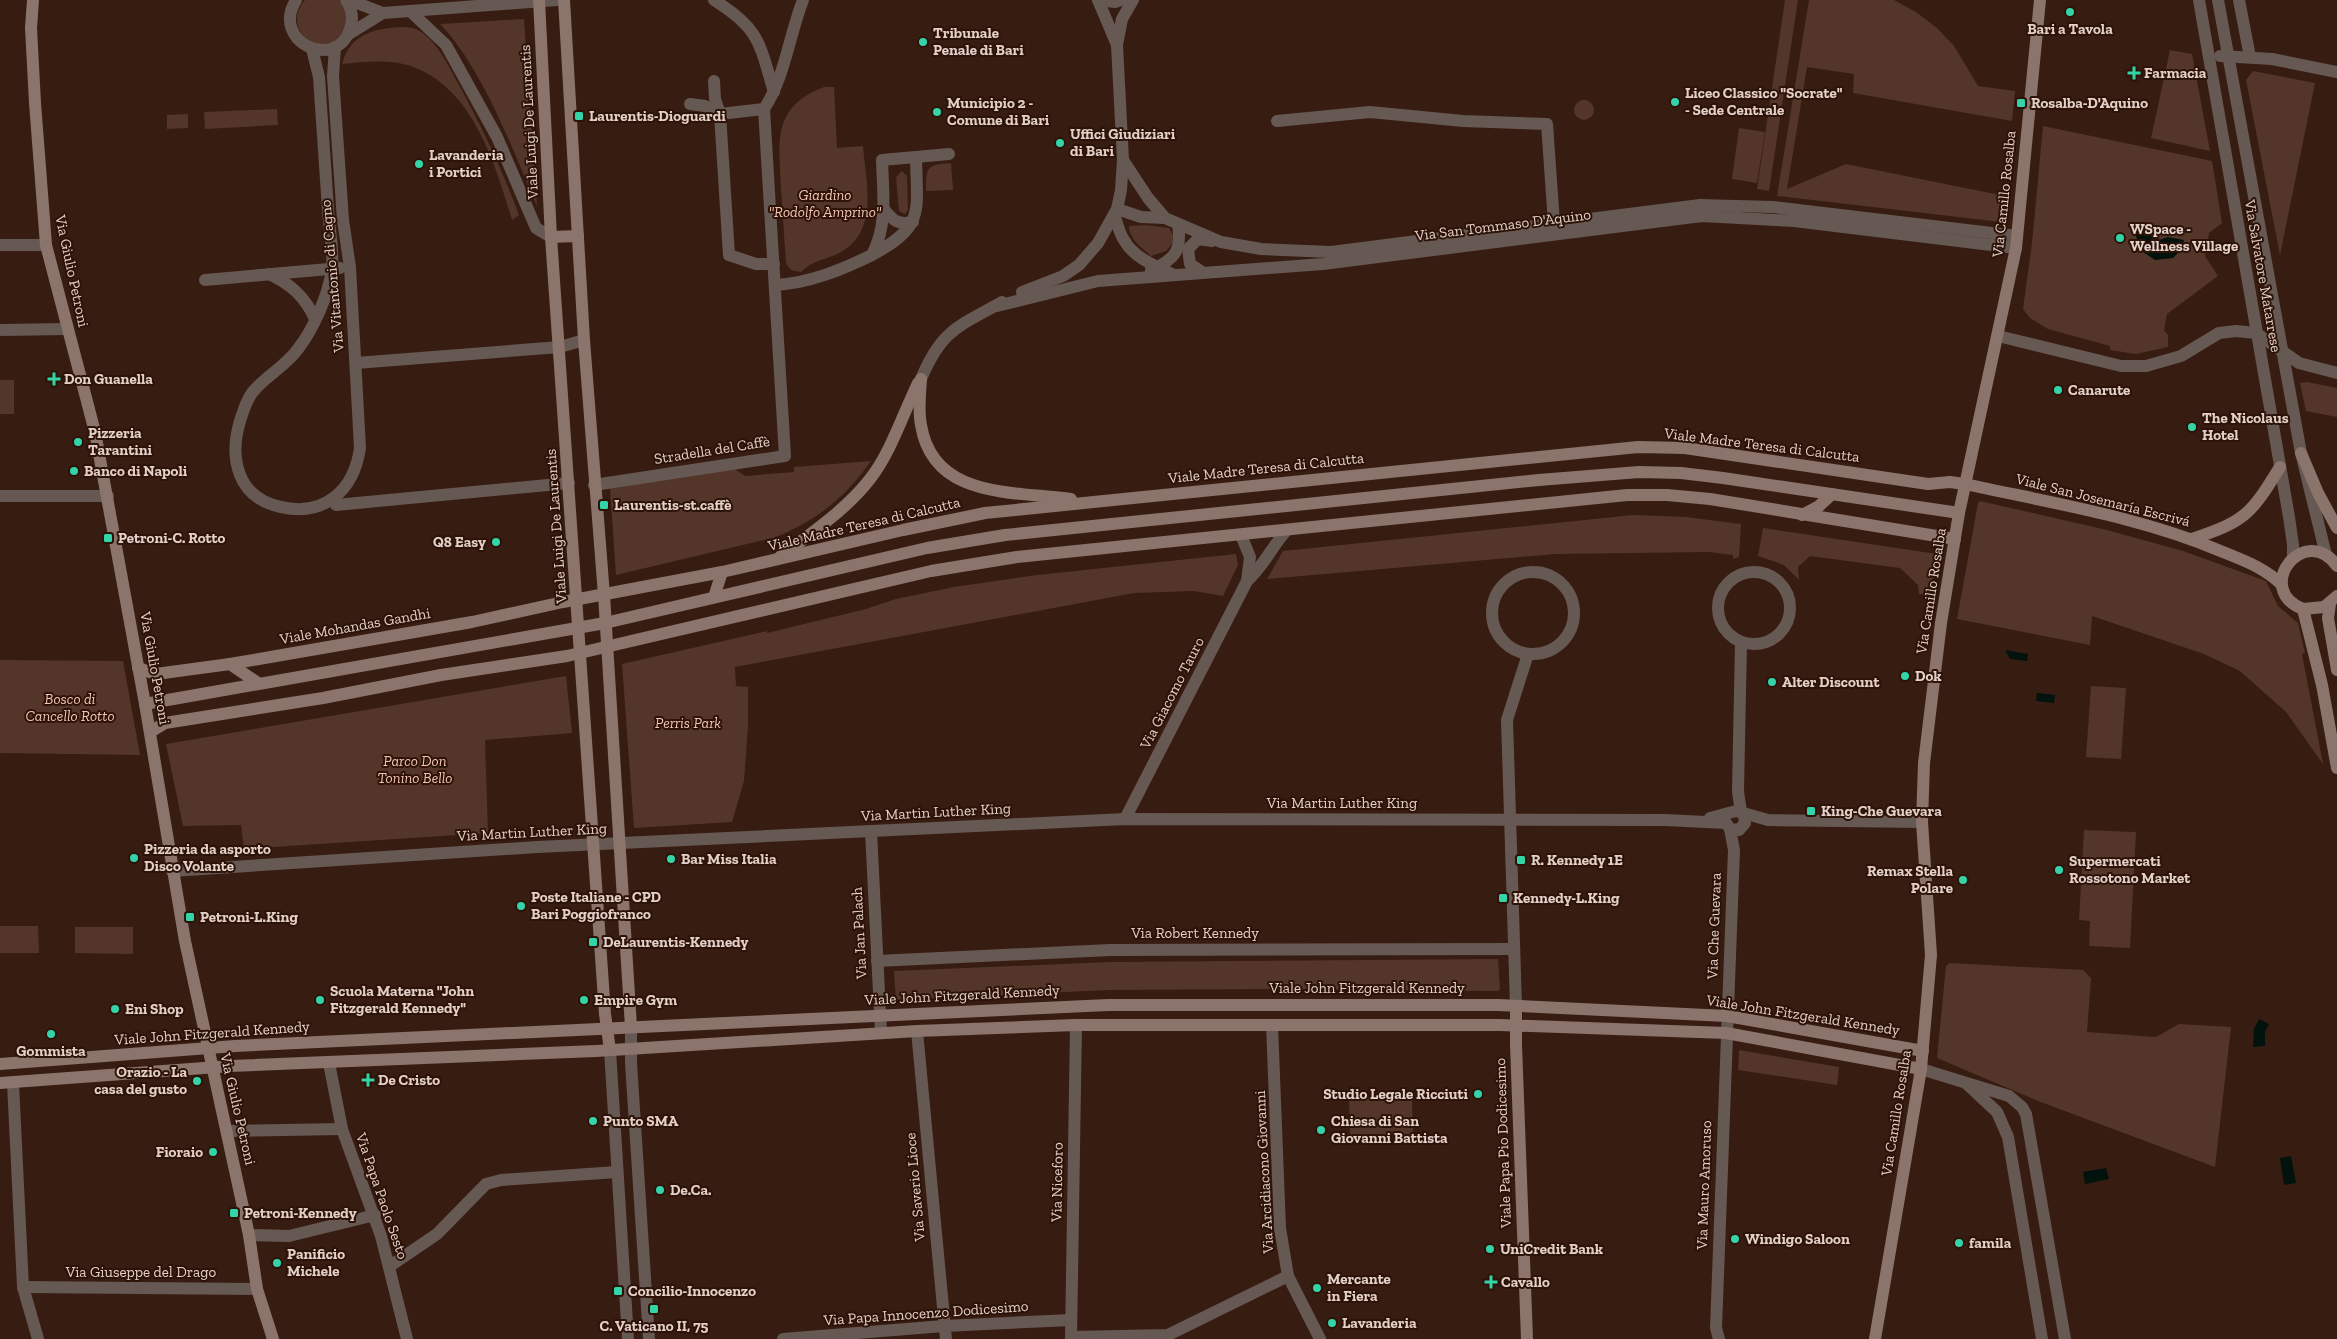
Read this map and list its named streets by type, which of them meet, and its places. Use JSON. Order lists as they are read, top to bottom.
{
  "streets": {
    "main road": [
      "Viale Luigi De Laurentis",
      "Via Camillo Rosalba",
      "Via Giulio Petroni",
      "Viale Madre Teresa di Calcutta",
      "Viale San Josemaría Escrivá",
      "Viale Mohandas Gandhi",
      "Viale John Fitzgerald Kennedy",
      "Viale Papa Pio Dodicesimo"
    ],
    "street": [
      "Via San Tommaso D'Aquino",
      "Via Vitantonio di Cagno",
      "Via Salvatore Matarrese",
      "Stradella del Caffè",
      "Via Giacomo Tauro",
      "Via Martin Luther King",
      "Via Che Guevara",
      "Via Jan Palach",
      "Via Robert Kennedy",
      "Via Arcidiacono Giovanni",
      "Via Niceforo",
      "Via Mauro Amoruso",
      "Via Saverio Lioce",
      "Via Papa Paolo Sesto",
      "Via Giuseppe del Drago",
      "Via Papa Innocenzo Dodicesimo"
    ]
  },
  "crossings": [
    ["Viale Luigi De Laurentis", "Via Vitantonio di Cagno"],
    ["Viale Luigi De Laurentis", "Viale Madre Teresa di Calcutta"],
    ["Viale Luigi De Laurentis", "Viale Mohandas Gandhi"],
    ["Viale Luigi De Laurentis", "Via Martin Luther King"],
    ["Viale Luigi De Laurentis", "Viale John Fitzgerald Kennedy"],
    ["Via Camillo Rosalba", "Via San Tommaso D'Aquino"],
    ["Via Camillo Rosalba", "Viale Madre Teresa di Calcutta"],
    ["Via Camillo Rosalba", "Viale San Josemaría Escrivá"],
    ["Via Camillo Rosalba", "Via Martin Luther King"],
    ["Via Camillo Rosalba", "Viale John Fitzgerald Kennedy"],
    ["Via Giulio Petroni", "Viale Mohandas Gandhi"],
    ["Via Giulio Petroni", "Via Martin Luther King"],
    ["Via Giulio Petroni", "Viale John Fitzgerald Kennedy"],
    ["Via Giulio Petroni", "Via Giuseppe del Drago"],
    ["Viale Madre Teresa di Calcutta", "Viale San Josemaría Escrivá"],
    ["Viale Madre Teresa di Calcutta", "Viale Mohandas Gandhi"],
    ["Via Giacomo Tauro", "Via Martin Luther King"],
    ["Via Martin Luther King", "Via Che Guevara"],
    ["Via Martin Luther King", "Via Jan Palach"],
    ["Via Che Guevara", "Viale John Fitzgerald Kennedy"],
    ["Via Che Guevara", "Via Mauro Amoruso"],
    ["Via Jan Palach", "Via Robert Kennedy"],
    ["Via Jan Palach", "Viale John Fitzgerald Kennedy"],
    ["Viale John Fitzgerald Kennedy", "Viale Papa Pio Dodicesimo"],
    ["Viale John Fitzgerald Kennedy", "Via Arcidiacono Giovanni"],
    ["Viale John Fitzgerald Kennedy", "Via Niceforo"],
    ["Viale John Fitzgerald Kennedy", "Via Mauro Amoruso"],
    ["Viale John Fitzgerald Kennedy", "Via Saverio Lioce"],
    ["Viale John Fitzgerald Kennedy", "Via Papa Paolo Sesto"],
    ["Via Niceforo", "Via Papa Innocenzo Dodicesimo"],
    ["Via Saverio Lioce", "Via Papa Innocenzo Dodicesimo"]
  ],
  "parks": [
    "Giardino \"Rodolfo Amprino\"",
    "Bosco di Cancello Rotto",
    "Perris Park",
    "Parco Don Tonino Bello"
  ],
  "places": {
    "other": [
      "Bari a Tavola",
      "Tribunale Penale di Bari",
      "Liceo Classico \"Socrate\" - Sede Centrale",
      "Municipio 2 - Comune di Bari",
      "Uffici Giudiziari di Bari",
      "Lavanderia i Portici",
      "WSpace - Wellness Village",
      "Canarute",
      "The Nicolaus Hotel",
      "Pizzeria Tarantini",
      "Banco di Napoli",
      "Q8 Easy",
      "Dok",
      "Alter Discount",
      "Pizzeria da asporto Disco Volante",
      "Bar Miss Italia",
      "Supermercati Rossotono Market",
      "Remax Stella Polare",
      "Poste Italiane - CPD Bari Poggiofranco",
      "Scuola Materna \"John Fitzgerald Kennedy\"",
      "Empire Gym",
      "Eni Shop",
      "Gommista",
      "Orazio - La casa del gusto",
      "Studio Legale Ricciuti",
      "Punto SMA",
      "Chiesa di San Giovanni Battista",
      "Fioraio",
      "De.Ca.",
      "Windigo Saloon",
      "famila",
      "UniCredit Bank",
      "Panificio Michele",
      "Mercante in Fiera",
      "Lavanderia"
    ],
    "health": [
      "Farmacia",
      "Don Guanella",
      "De Cristo",
      "Cavallo"
    ],
    "transit": [
      "Rosalba-D'Aquino",
      "Laurentis-Dioguardi",
      "Laurentis-st.caffè",
      "Petroni-C. Rotto",
      "King-Che Guevara",
      "R. Kennedy 1E",
      "Kennedy-L.King",
      "Petroni-L.King",
      "DeLaurentis-Kennedy",
      "Petroni-Kennedy",
      "Concilio-Innocenzo",
      "C. Vaticano II, 75"
    ]
  }
}
